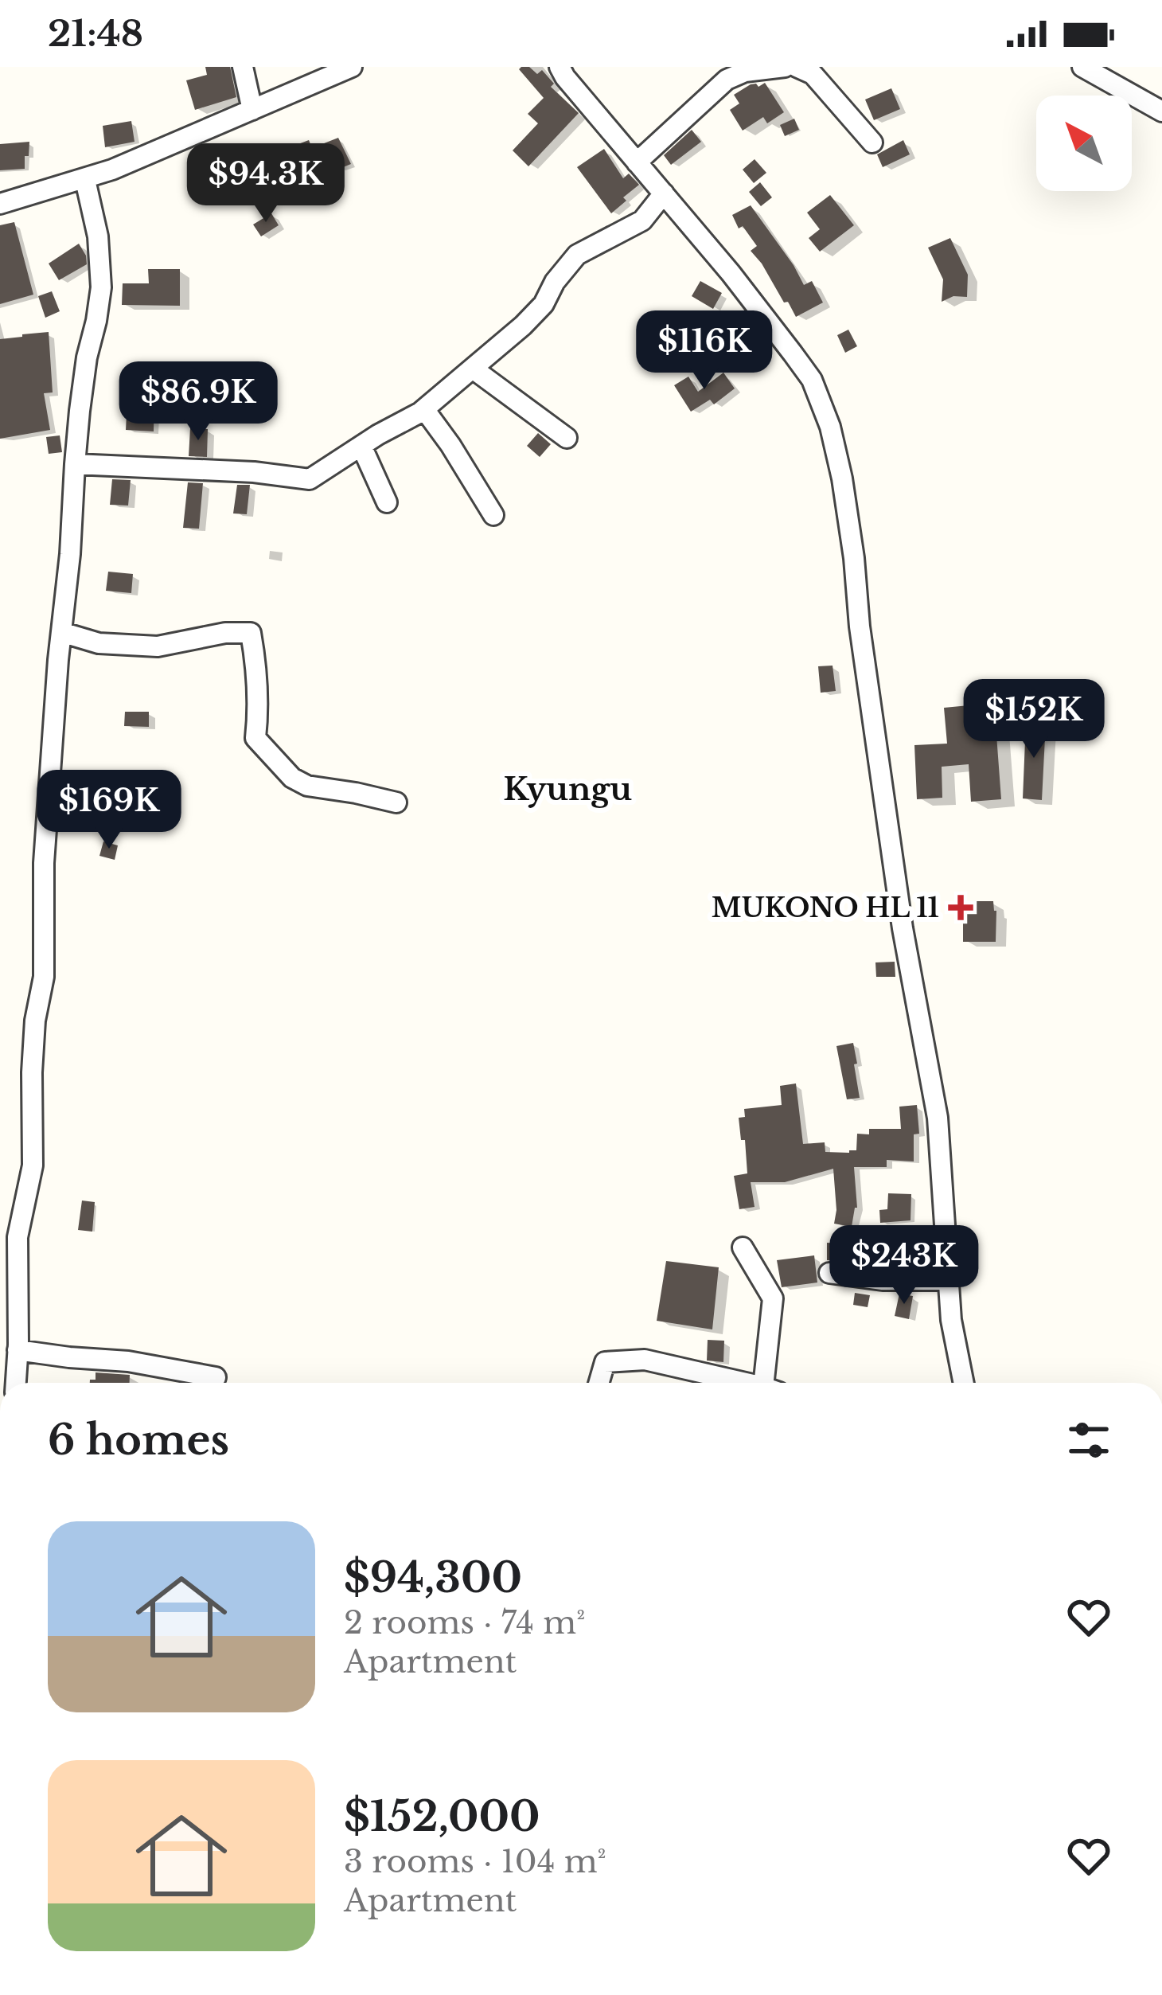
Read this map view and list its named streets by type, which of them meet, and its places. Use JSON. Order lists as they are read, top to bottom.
{
  "districts": ["Kyungu"],
  "places": {
    "health": ["MUKONO HL 11"]
  },
  "north": "top left",
  "page": {
    "status": "21:48",
    "price": [
      "$94.3K",
      "$116K",
      "$86.9K",
      "$152K",
      "$169K",
      "$243K"
    ],
    "heading": "6 homes",
    "list": [
      {
        "name": "$94,300",
        "note": "2 rooms · 74 m² · Apartment"
      },
      {
        "name": "$152,000",
        "note": "3 rooms · 104 m² · Apartment"
      }
    ]
  }
}
